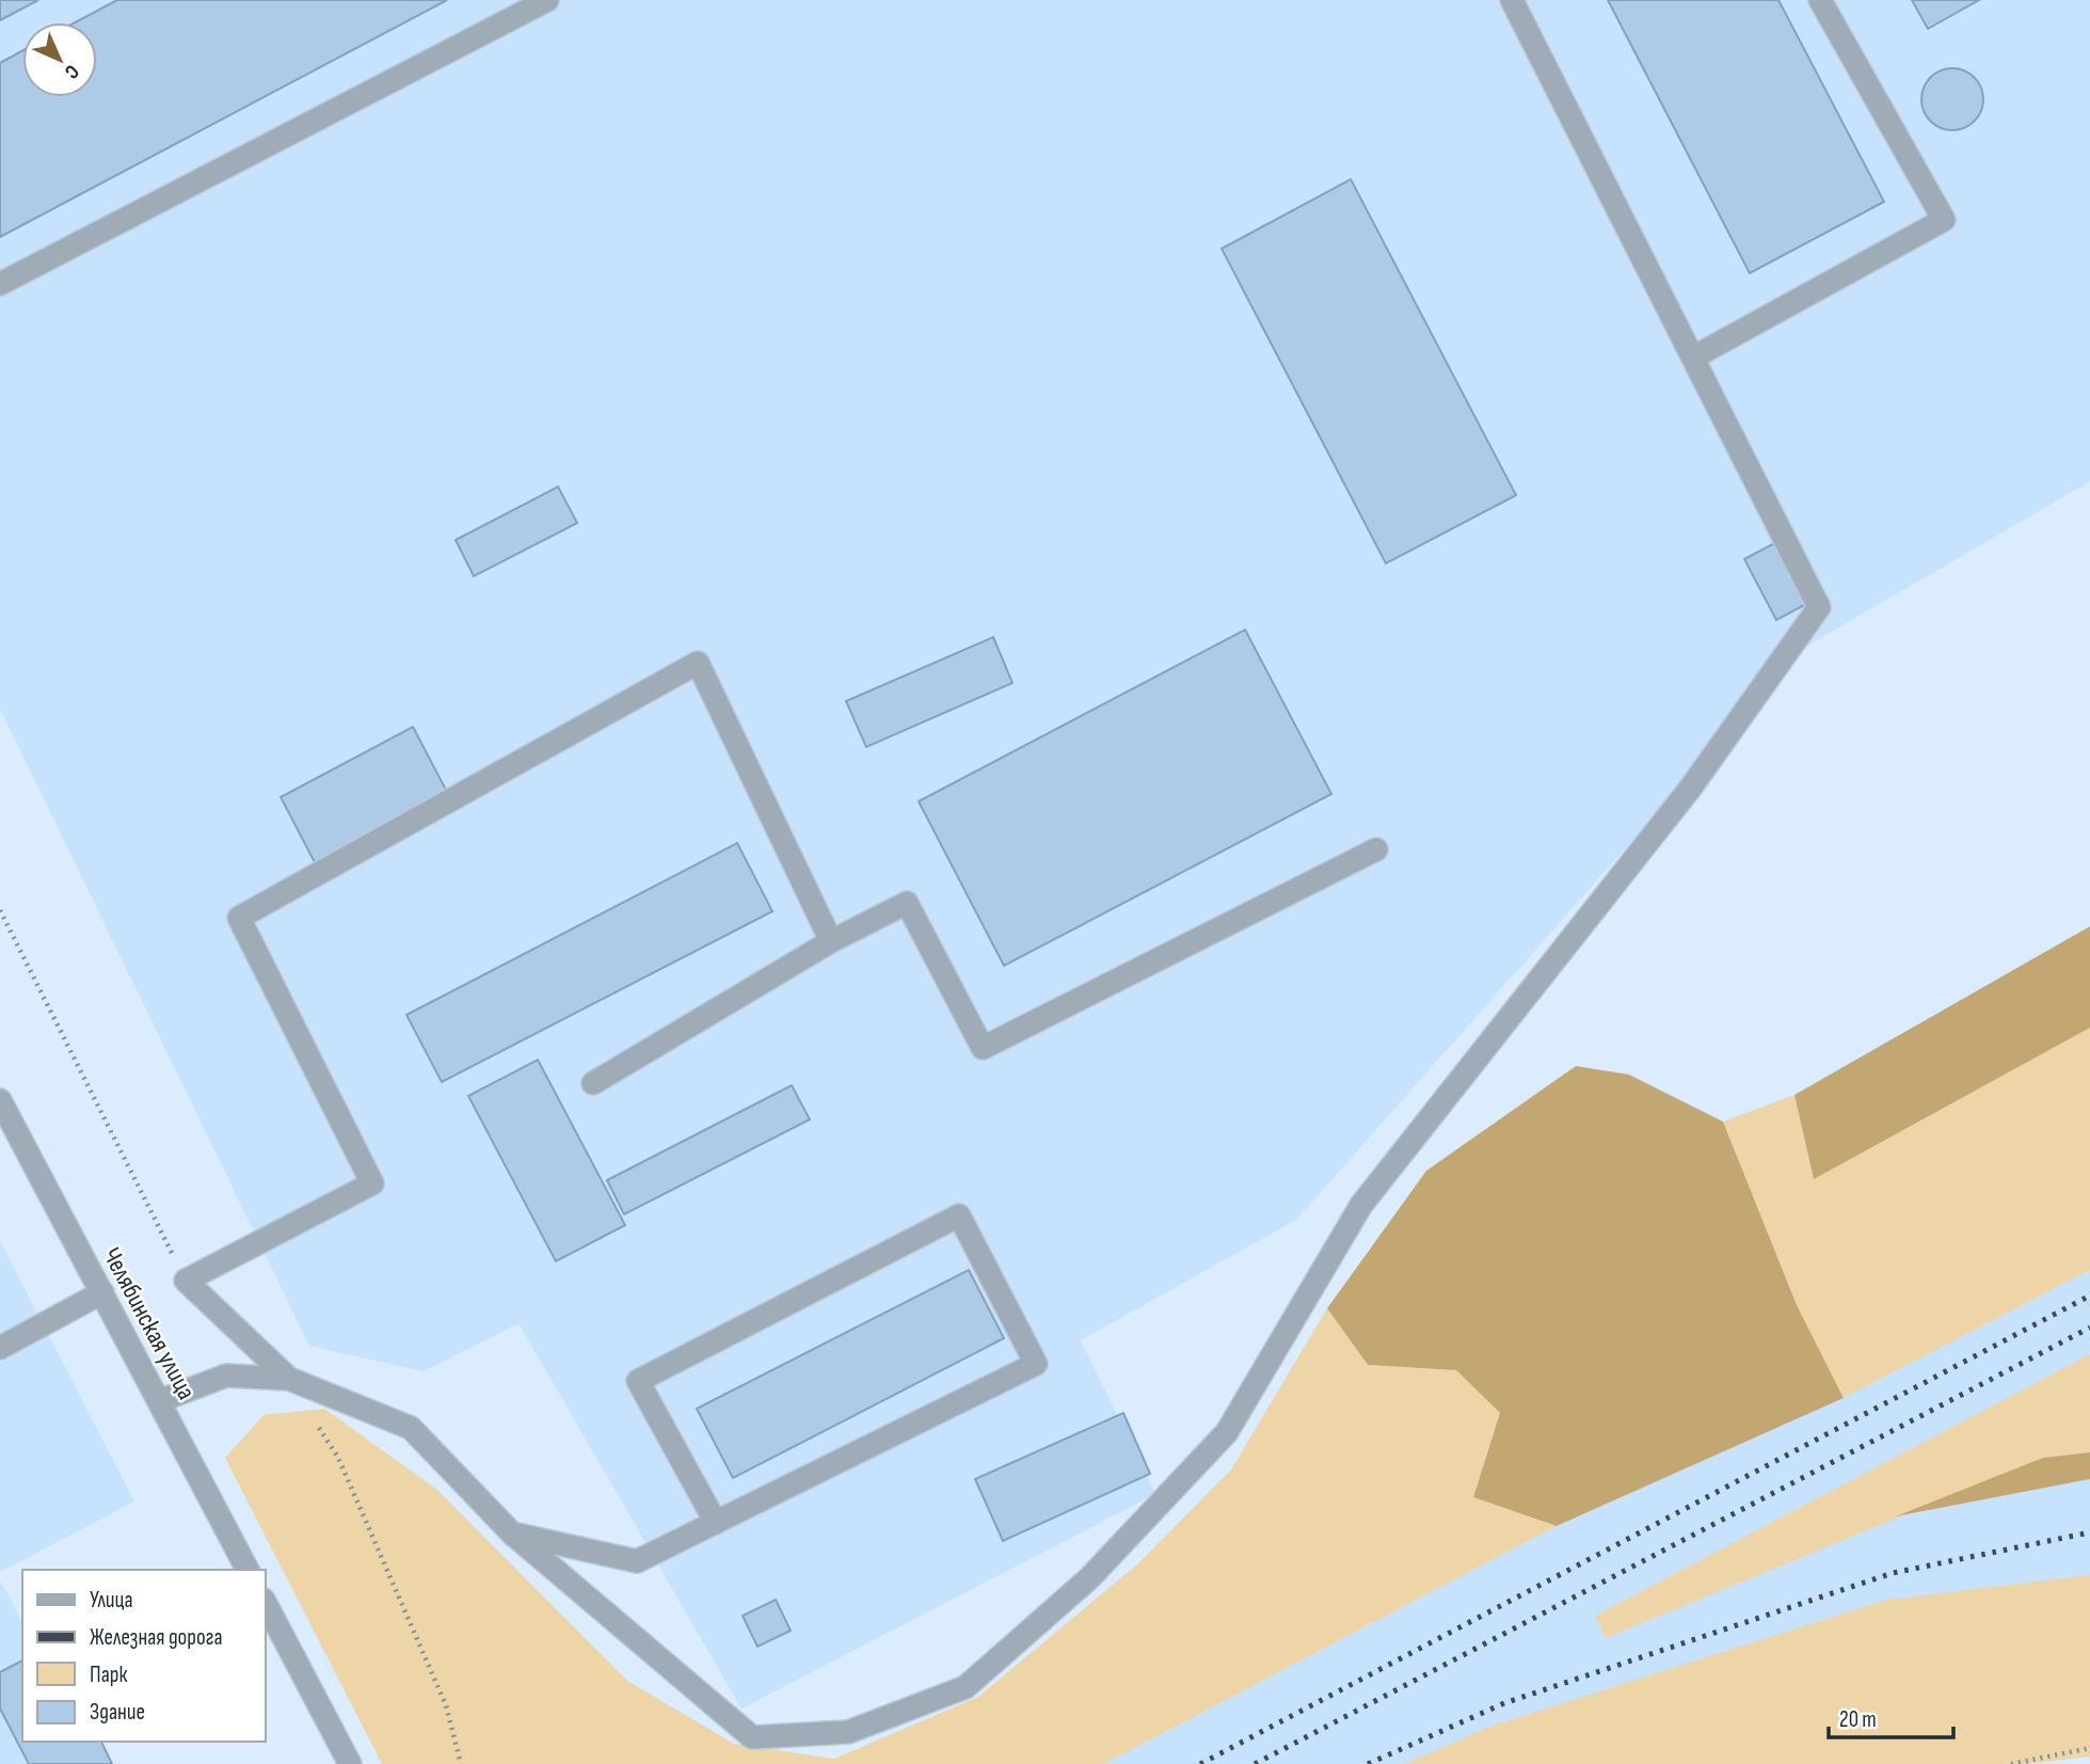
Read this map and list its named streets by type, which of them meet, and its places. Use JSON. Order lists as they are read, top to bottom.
{
  "streets": {
    "street": ["Челябинская улица"]
  },
  "legend": [
    "Улица",
    "Железная дорога",
    "Парк",
    "Здание"
  ],
  "scale_bar": "20 m",
  "north": "bottom right"
}
